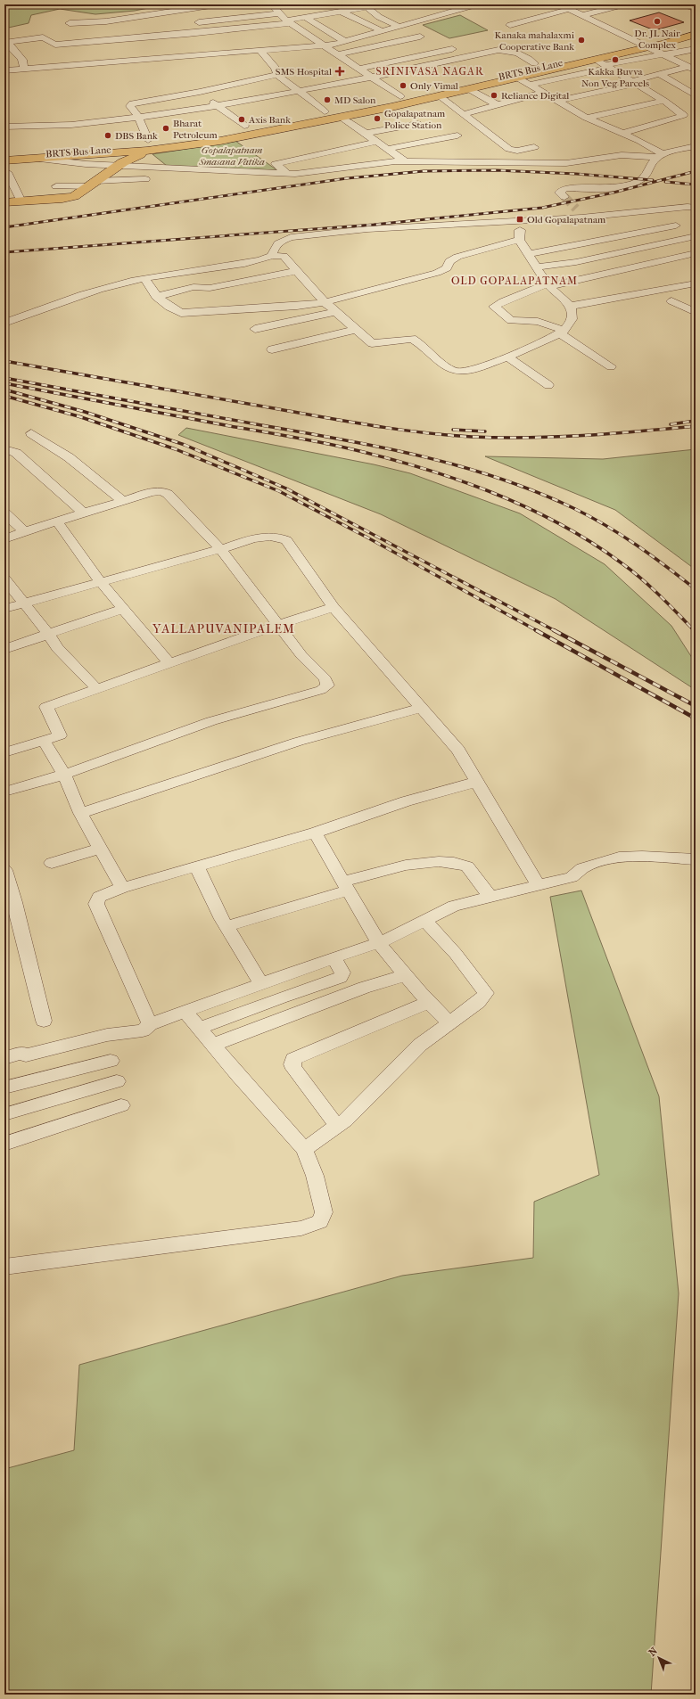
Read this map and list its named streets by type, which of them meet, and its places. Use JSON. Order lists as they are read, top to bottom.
{
  "streets": {
    "main road": ["BRTS Bus Lane"]
  },
  "districts": ["SRINIVASA NAGAR", "OLD GOPALAPATNAM", "YALLAPUVANIPALEM"],
  "parks": ["Gopalapatnam Smasana Vatika"],
  "places": {
    "other": [
      "Dr. JL Nair Complex",
      "Kanaka mahalaxmi Cooperative Bank",
      "Kakka Buvva Non Veg Parcels",
      "Only Vimal",
      "Reliance Digital",
      "MD Salon",
      "Gopalapatnam Police Station",
      "Axis Bank",
      "Bharat Petroleum",
      "DBS Bank"
    ],
    "health": ["SMS Hospital"],
    "transit": ["Old Gopalapatnam"]
  },
  "north": "top left"
}
